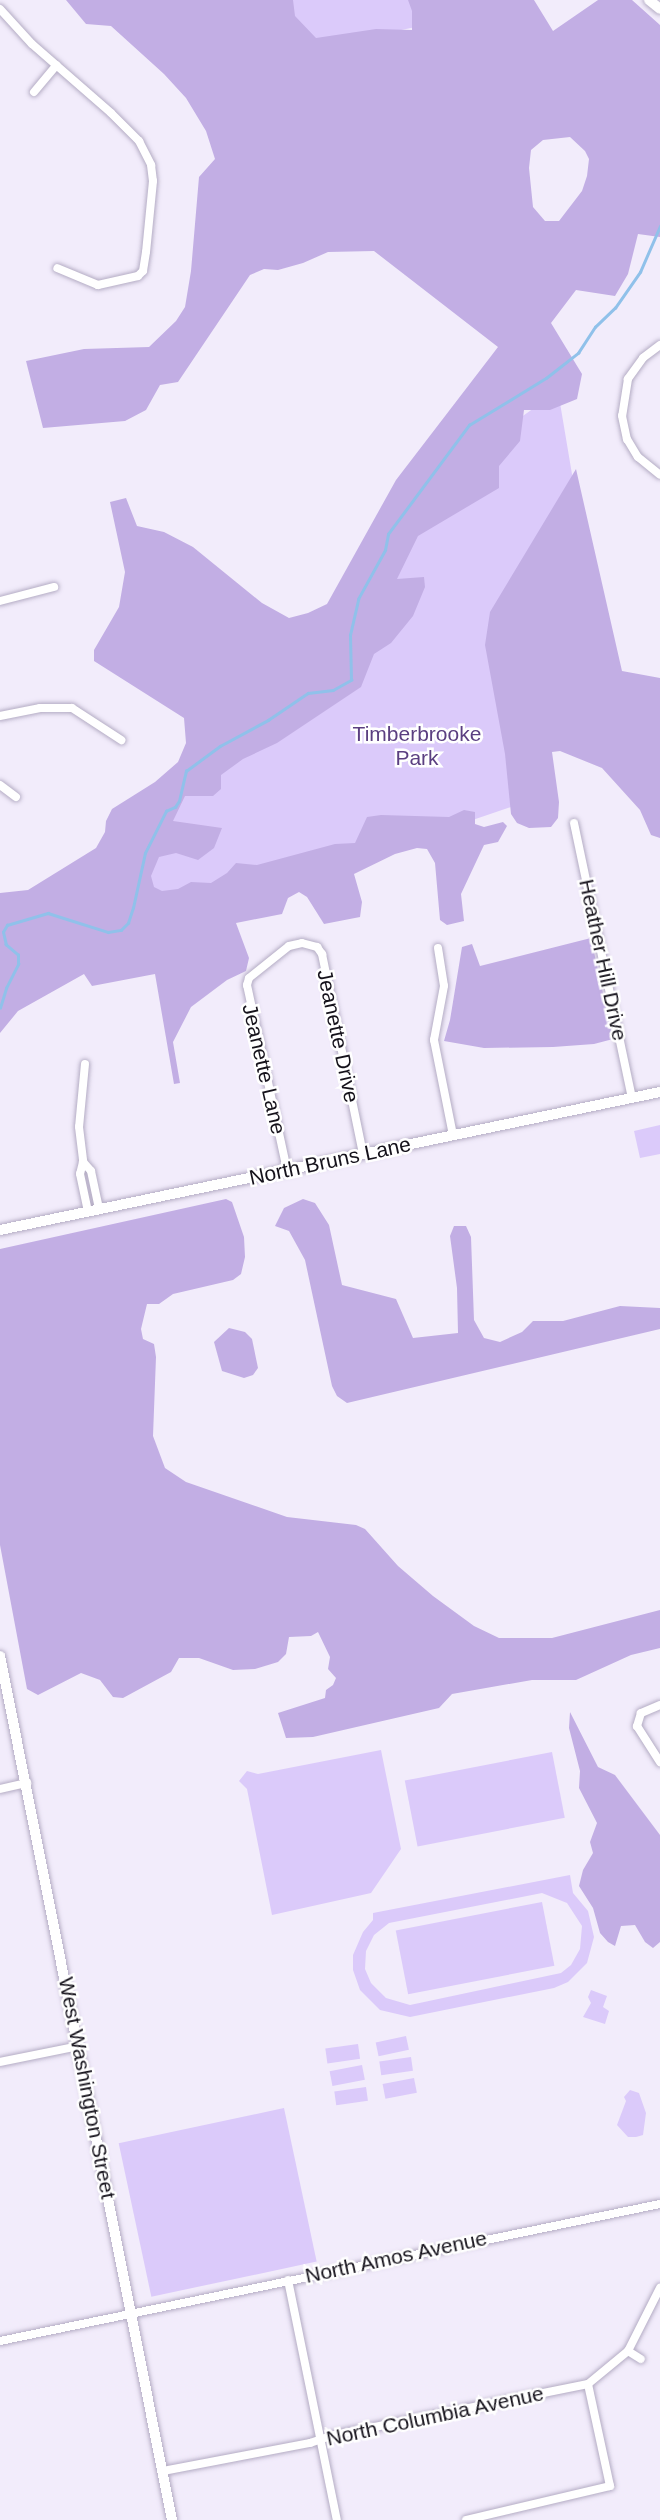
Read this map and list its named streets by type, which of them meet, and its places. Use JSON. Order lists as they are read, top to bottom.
{
  "streets": {
    "street": [
      "Heather Hill Drive",
      "Jeanette Drive",
      "Jeanette Lane",
      "North Bruns Lane",
      "West Washington Street",
      "North Amos Avenue",
      "North Columbia Avenue"
    ]
  },
  "crossings": [
    ["Heather Hill Drive", "North Bruns Lane"],
    ["Jeanette Drive", "Jeanette Lane"],
    ["Jeanette Drive", "North Bruns Lane"],
    ["Jeanette Lane", "North Bruns Lane"],
    ["West Washington Street", "North Amos Avenue"],
    ["West Washington Street", "North Columbia Avenue"]
  ],
  "parks": ["Timberbrooke Park"]
}
